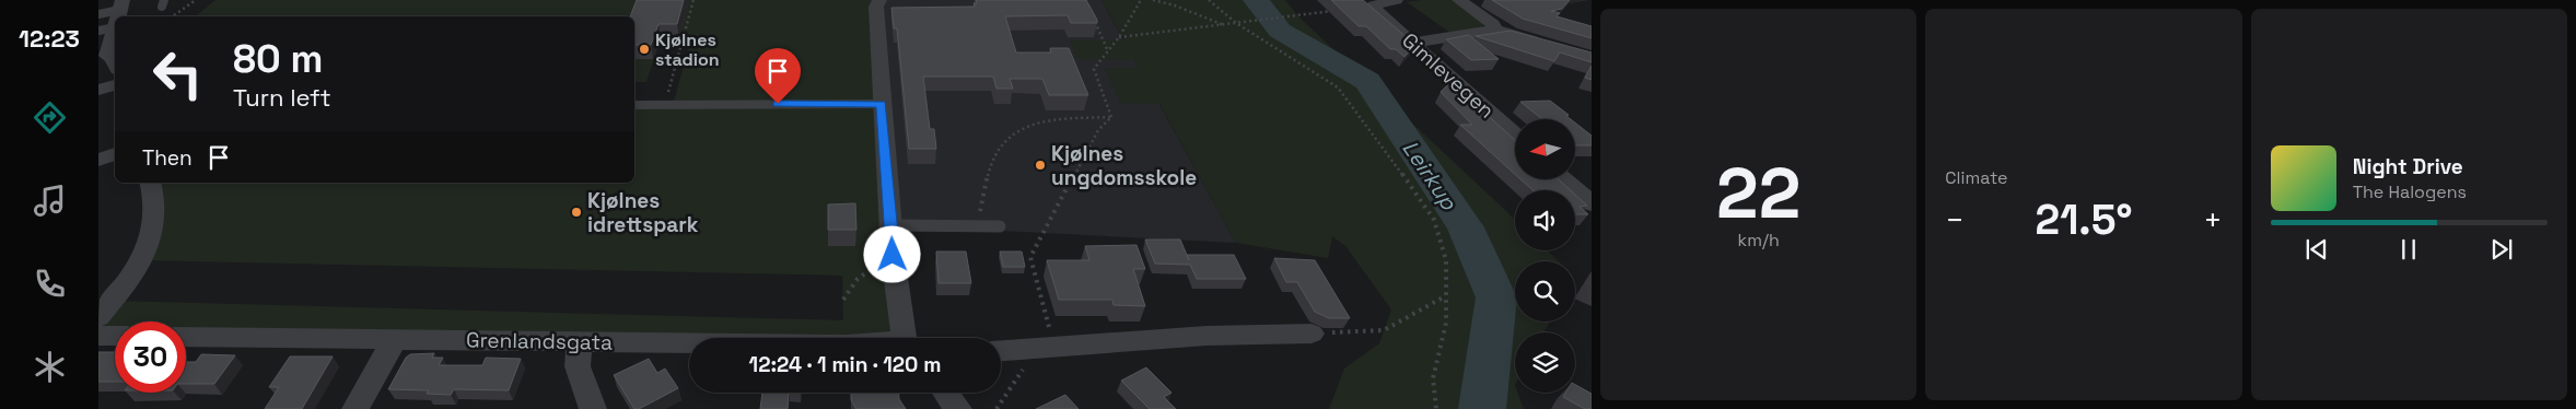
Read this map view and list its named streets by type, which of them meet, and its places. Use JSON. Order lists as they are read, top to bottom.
{
  "streets": {
    "street": ["Gimlevegen", "Grenlandsgata"]
  },
  "water": ["Leirkup"],
  "places": ["Kjølnes stadion", "Kjølnes ungdomsskole", "Kjølnes idrettspark"],
  "north": "left",
  "page": {
    "tabs": "12:23",
    "tile": [
      ["22", "km/h"],
      "Climate"
    ],
    "turn": ["80 m", "Turn left"],
    "then": "Then",
    "song": ["Night Drive", "The Halogens"],
    "heat": ["−", "21.5°", "+"],
    "limit": "30",
    "trip": "12:24 · 1 min · 120 m"
  }
}
